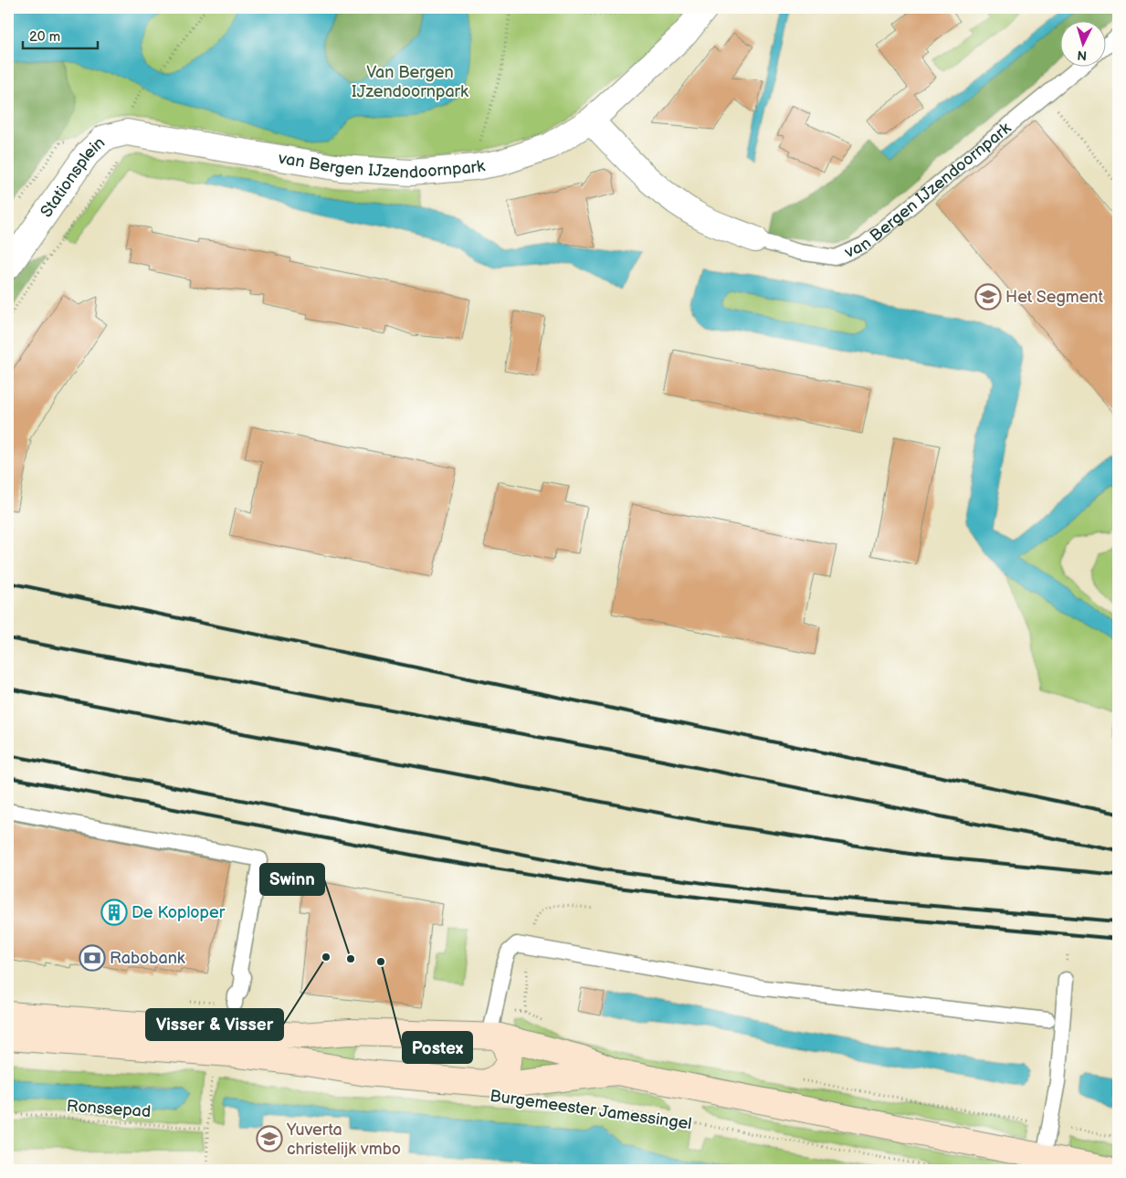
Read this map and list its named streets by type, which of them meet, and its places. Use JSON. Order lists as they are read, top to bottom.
{
  "streets": {
    "main road": ["Burgemeester Jamessingel"],
    "street": ["van Bergen IJzendoornpark", "Stationsplein"],
    "path": ["Ronssepad"]
  },
  "crossings": [
    ["van Bergen IJzendoornpark", "Stationsplein"]
  ],
  "parks": ["Van Bergen IJzendoornpark"],
  "places": {
    "school or university": ["Het Segment", "Yuverta christelijk vmbo"],
    "building": ["De Koploper"],
    "other": ["Visser & Visser", "Swinn", "Postex"],
    "bank": ["Rabobank"]
  },
  "scale_bar": "20 m",
  "north": "bottom"
}
